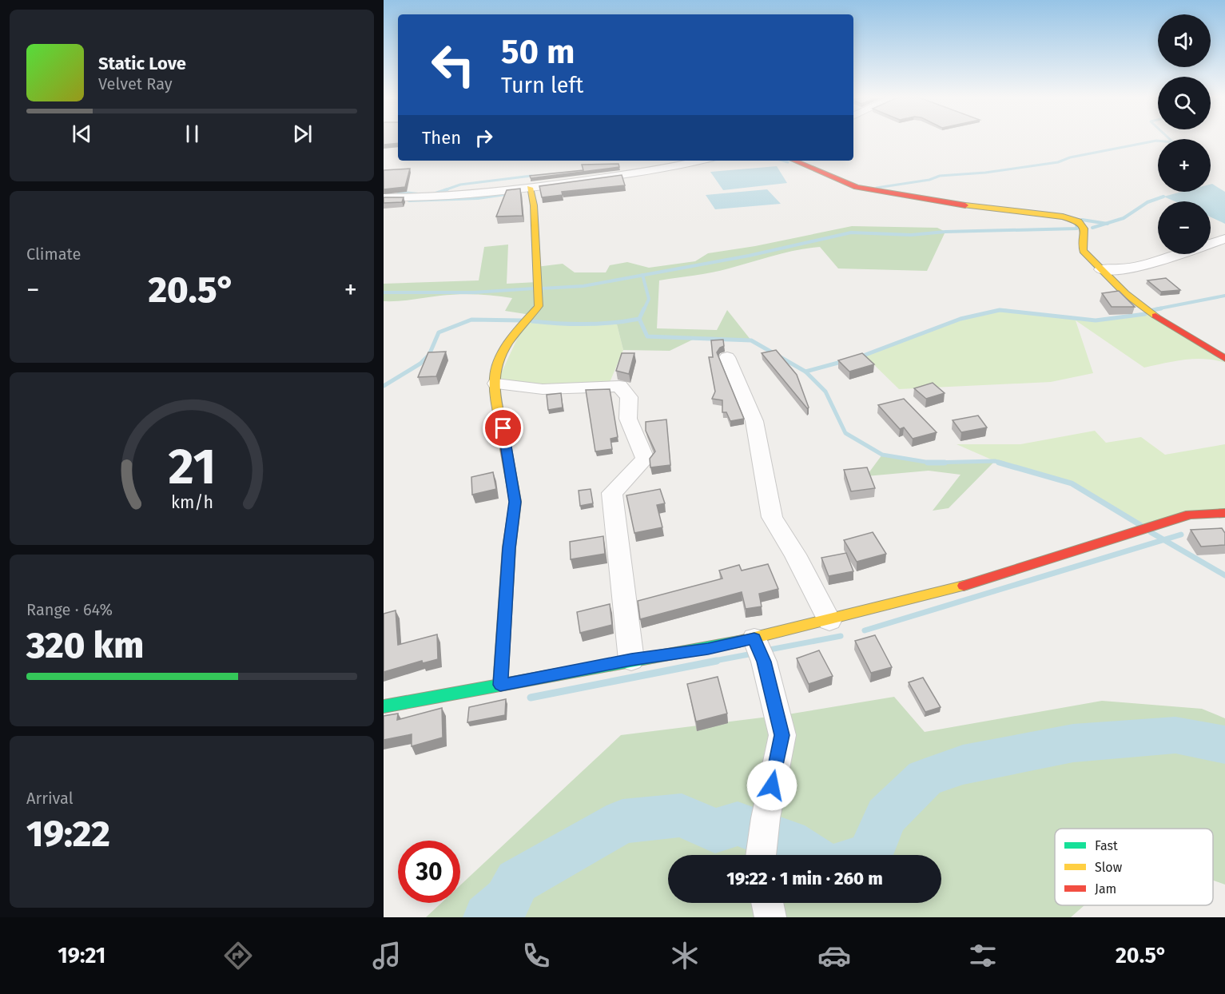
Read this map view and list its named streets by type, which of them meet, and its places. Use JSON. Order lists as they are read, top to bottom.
{
  "legend": ["Fast", "Slow", "Jam"],
  "page": {
    "map_buttons": ["+", "−"],
    "turn": ["50 m", "Turn left"],
    "song": ["Static Love", "Velvet Ray"],
    "then": "Then",
    "tile": [
      "Climate",
      ["Range · 64%", "320 km"],
      ["Arrival", "19:22"]
    ],
    "heat": ["−", "20.5°", "+"],
    "limit": "30",
    "trip": "19:22 · 1 min · 260 m",
    "tabs": ["19:21", "20.5°"],
    "gauge": ["21", "km/h"]
  }
}
